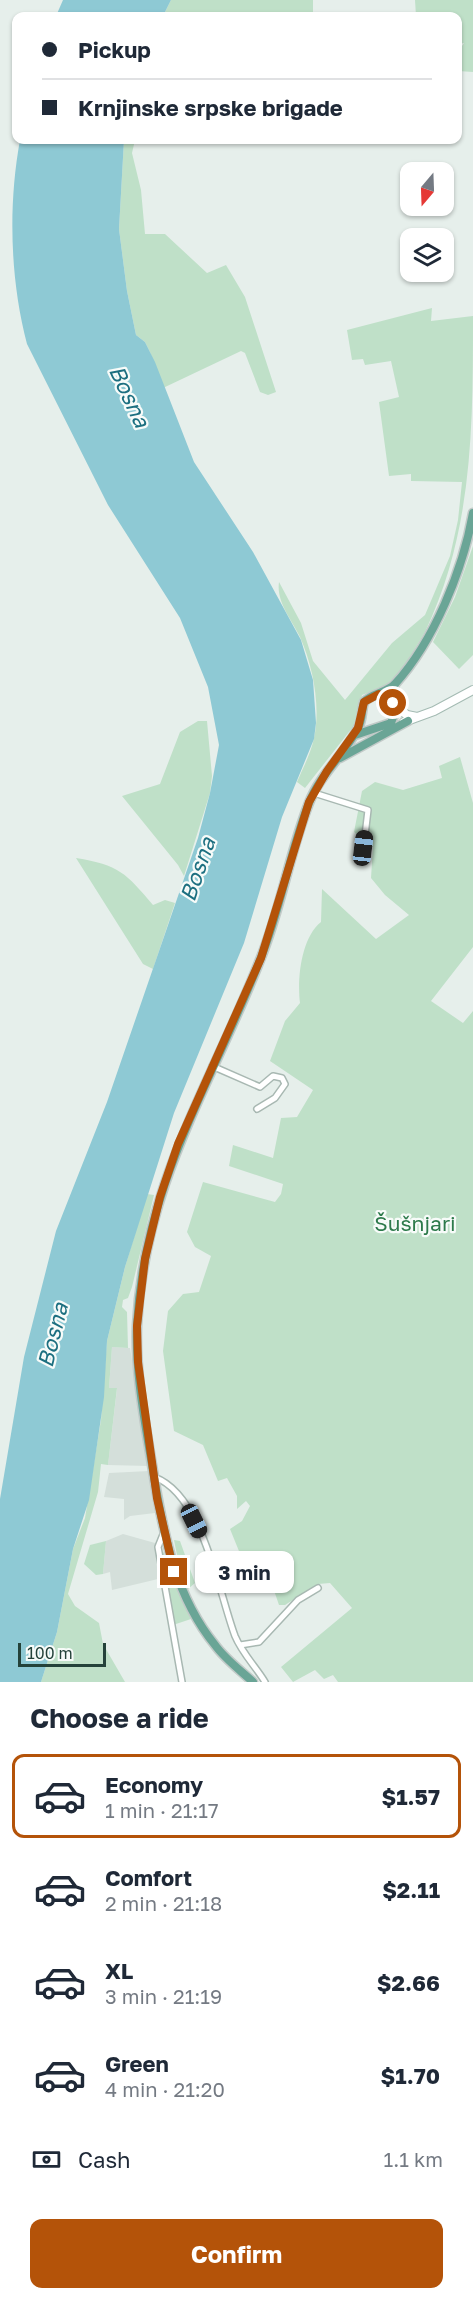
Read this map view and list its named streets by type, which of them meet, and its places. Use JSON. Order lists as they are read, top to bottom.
{
  "water": ["Bosna"],
  "parks": ["Šušnjari"],
  "scale_bar": "100 m",
  "north": "bottom",
  "page": {
    "banner": ["Pickup", "Krnjinske srpske brigade"],
    "bubble": "3 min",
    "scale": "100 m",
    "heading": "Choose a ride",
    "list": [
      {
        "name": "Economy",
        "note": "1 min · 21:17",
        "value": "$1.57"
      },
      {
        "name": "Comfort",
        "note": "2 min · 21:18",
        "value": "$2.11"
      },
      {
        "name": "XL",
        "note": "3 min · 21:19",
        "value": "$2.66"
      },
      {
        "name": "Green",
        "note": "4 min · 21:20",
        "value": "$1.70"
      }
    ],
    "pay": ["Cash", "1.1 km"],
    "buttons": "Confirm"
  }
}
